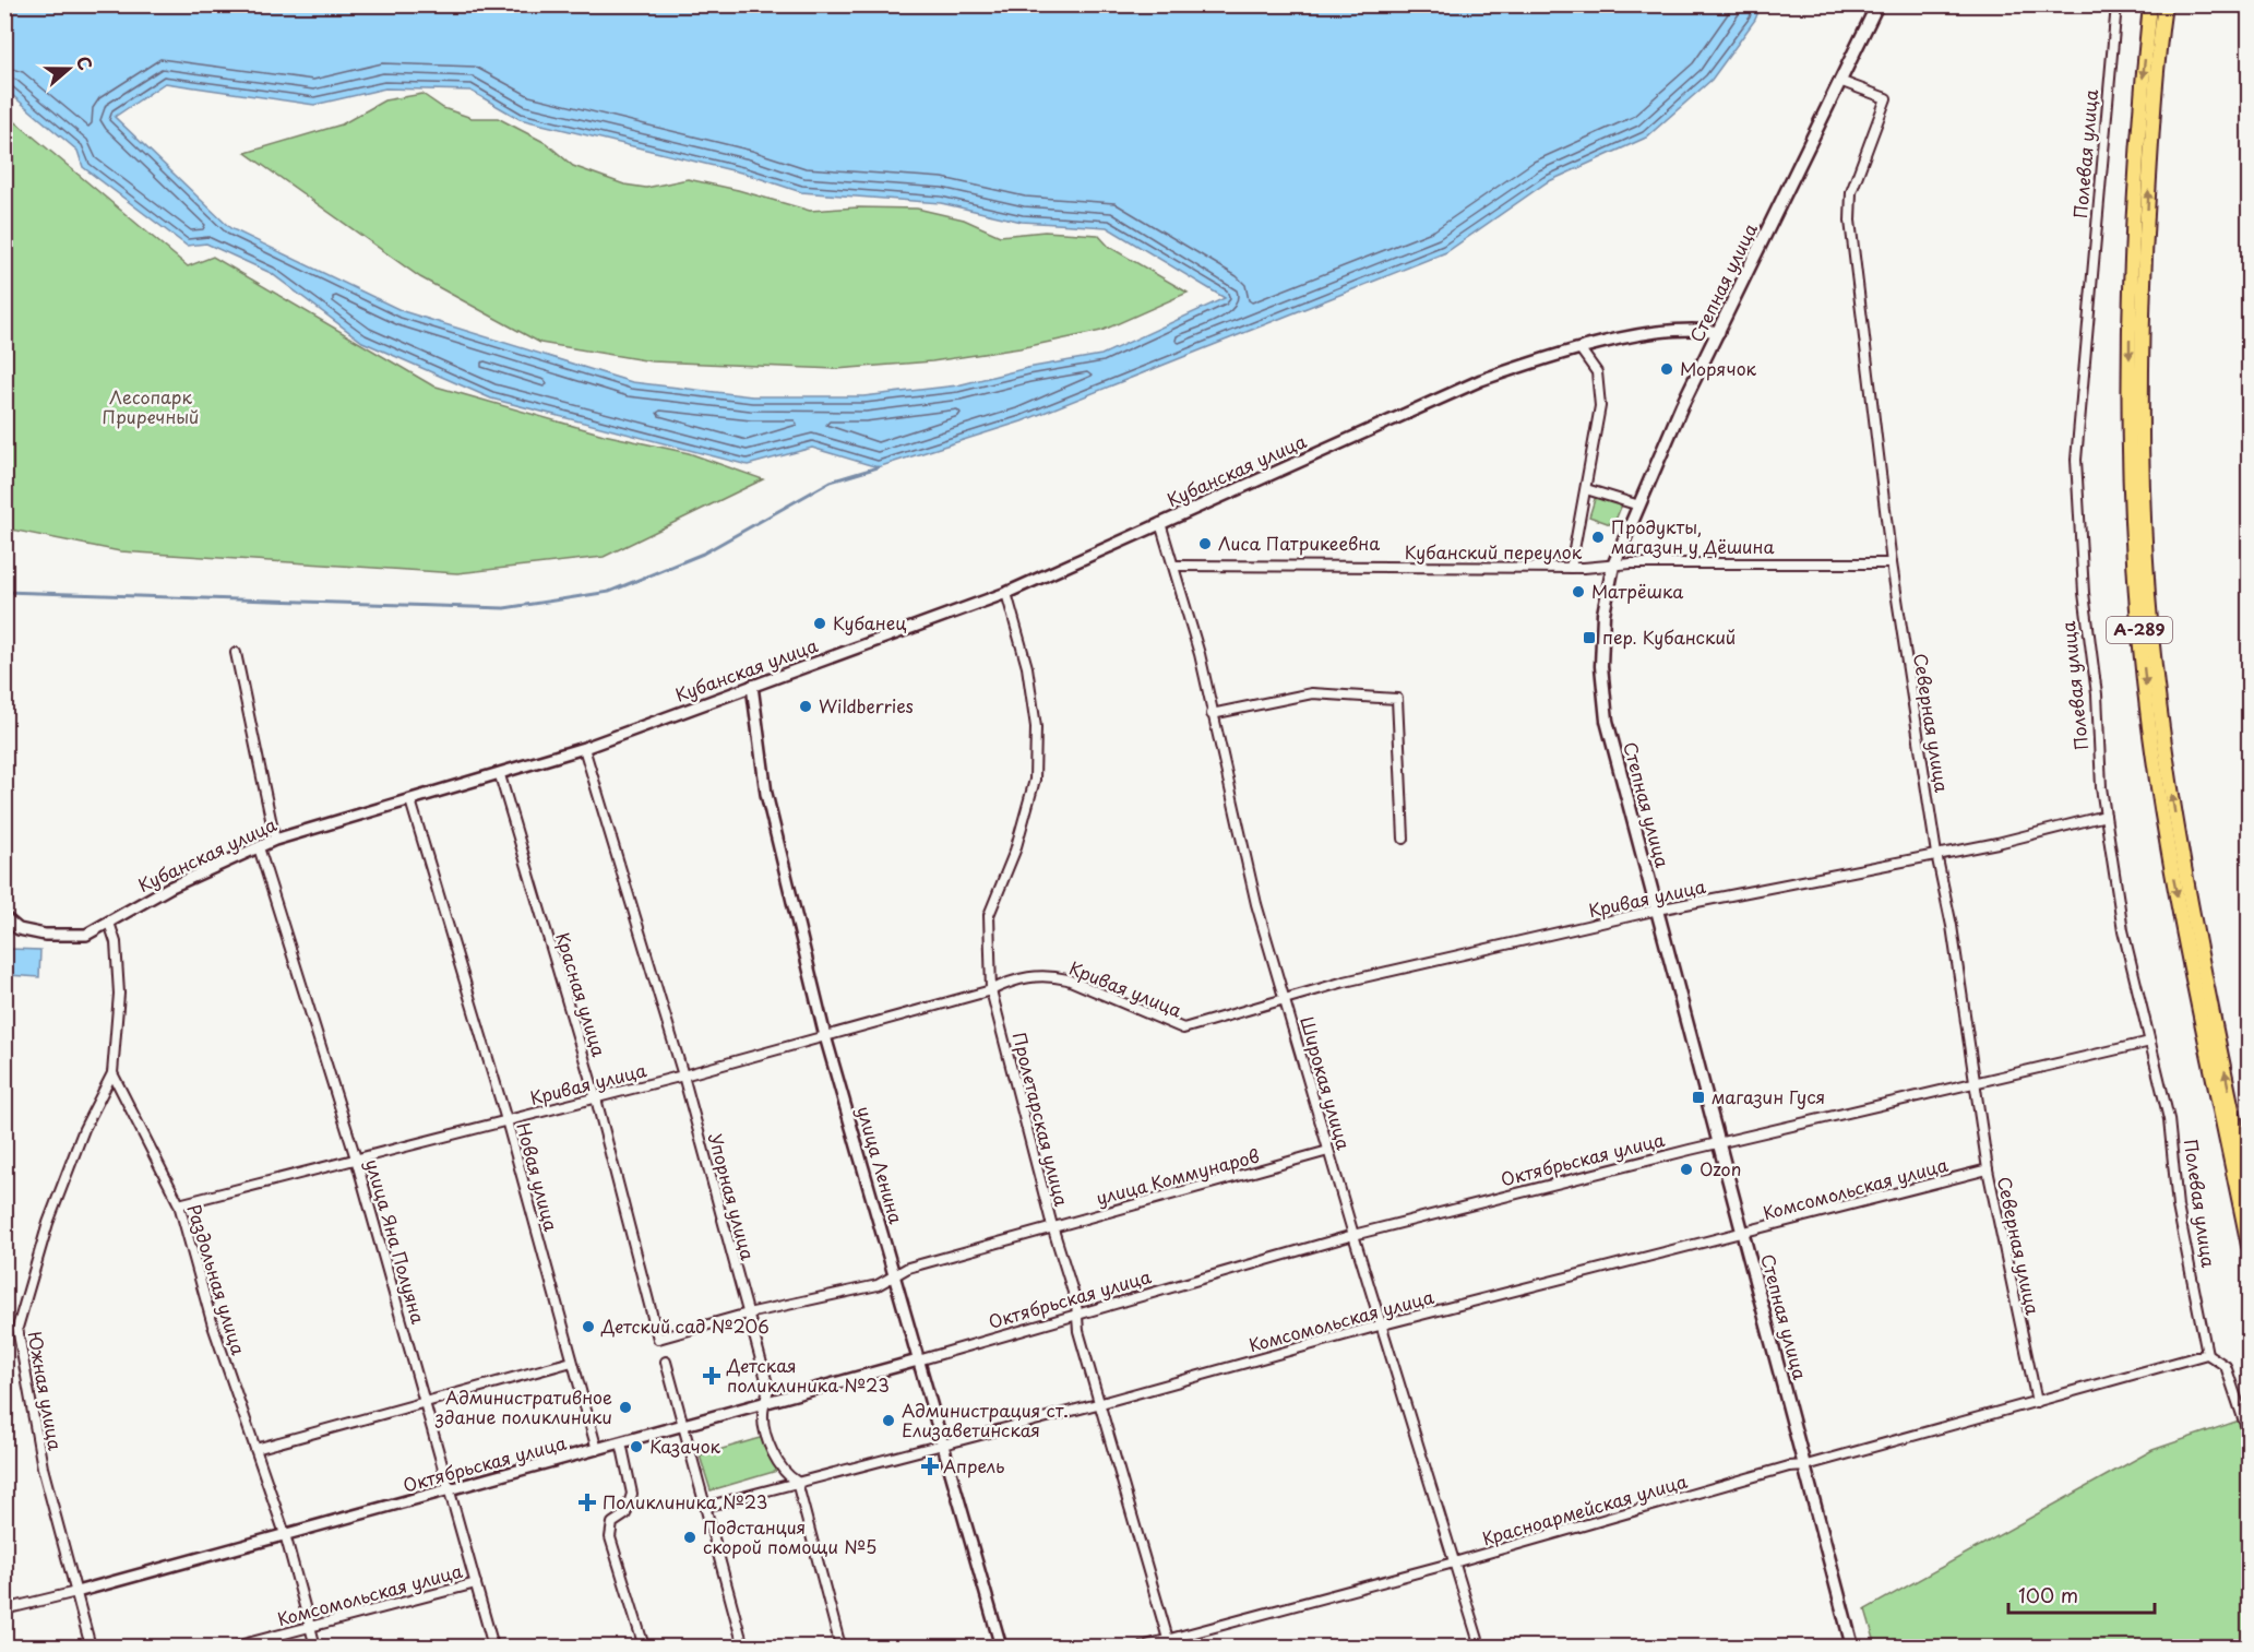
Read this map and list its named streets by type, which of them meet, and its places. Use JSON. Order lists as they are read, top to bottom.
{
  "streets": {
    "highway": ["Полевая улица", "А-289"],
    "main road": ["Степная улица"],
    "street": [
      "Кубанская улица",
      "Кубанский переулок",
      "Северная улица",
      "Кривая улица",
      "Красная улица",
      "Широкая улица",
      "Пролетарская улица",
      "Октябрьская улица",
      "улица Ленина",
      "Новая улица",
      "улица Коммунаров",
      "Комсомольская улица",
      "Упорная улица",
      "улица Яна Полуяна",
      "Раздольная улица",
      "Южная улица",
      "Красноармейская улица"
    ]
  },
  "crossings": [
    ["Полевая улица", "Кривая улица"],
    ["Полевая улица", "Октябрьская улица"],
    ["Полевая улица", "Красноармейская улица"],
    ["Степная улица", "Кубанская улица"],
    ["Степная улица", "Кубанский переулок"],
    ["Степная улица", "Северная улица"],
    ["Степная улица", "Кривая улица"],
    ["Степная улица", "Октябрьская улица"],
    ["Степная улица", "Комсомольская улица"],
    ["Степная улица", "Красноармейская улица"],
    ["Кубанская улица", "Красная улица"],
    ["Кубанская улица", "Широкая улица"],
    ["Кубанская улица", "Пролетарская улица"],
    ["Кубанская улица", "улица Ленина"],
    ["Кубанская улица", "Новая улица"],
    ["Кубанская улица", "Упорная улица"],
    ["Кубанская улица", "улица Яна Полуяна"],
    ["Кубанский переулок", "Северная улица"],
    ["Кубанский переулок", "Широкая улица"],
    ["Северная улица", "Кривая улица"],
    ["Северная улица", "Октябрьская улица"],
    ["Северная улица", "Комсомольская улица"],
    ["Северная улица", "Красноармейская улица"],
    ["Кривая улица", "Красная улица"],
    ["Кривая улица", "Широкая улица"],
    ["Кривая улица", "Пролетарская улица"],
    ["Кривая улица", "улица Ленина"],
    ["Кривая улица", "Новая улица"],
    ["Кривая улица", "Упорная улица"],
    ["Кривая улица", "улица Яна Полуяна"],
    ["Кривая улица", "Раздольная улица"],
    ["Красная улица", "улица Коммунаров"],
    ["Широкая улица", "Октябрьская улица"],
    ["Широкая улица", "улица Коммунаров"],
    ["Широкая улица", "Комсомольская улица"],
    ["Широкая улица", "Красноармейская улица"],
    ["Пролетарская улица", "Октябрьская улица"],
    ["Пролетарская улица", "улица Коммунаров"],
    ["Пролетарская улица", "Комсомольская улица"],
    ["Пролетарская улица", "Красноармейская улица"],
    ["Октябрьская улица", "улица Ленина"],
    ["Октябрьская улица", "Новая улица"],
    ["Октябрьская улица", "Упорная улица"],
    ["Октябрьская улица", "улица Яна Полуяна"],
    ["Октябрьская улица", "Раздольная улица"],
    ["Октябрьская улица", "Южная улица"],
    ["улица Ленина", "улица Коммунаров"],
    ["улица Ленина", "Комсомольская улица"],
    ["улица Коммунаров", "Упорная улица"],
    ["Комсомольская улица", "Упорная улица"],
    ["Комсомольская улица", "улица Яна Полуяна"],
    ["Комсомольская улица", "Раздольная улица"],
    ["Раздольная улица", "Южная улица"]
  ],
  "parks": ["Лесопарк Приречный"],
  "places": {
    "other": [
      "Морячок",
      "Продукты, магазин у Дёшина",
      "Лиса Патрикеевна",
      "Матрёшка",
      "Кубанец",
      "Wildberries",
      "Ozon",
      "Детский сад №206",
      "Административное здание поликлиники",
      "Администрация ст. Елизаветинская",
      "Казачок",
      "Подстанция скорой помощи №5"
    ],
    "transit": ["пер. Кубанский", "магазин Гуся"],
    "health": ["Детская поликлиника №23", "Апрель", "Поликлиника №23"]
  },
  "scale_bar": "100 m",
  "north": "right"
}
